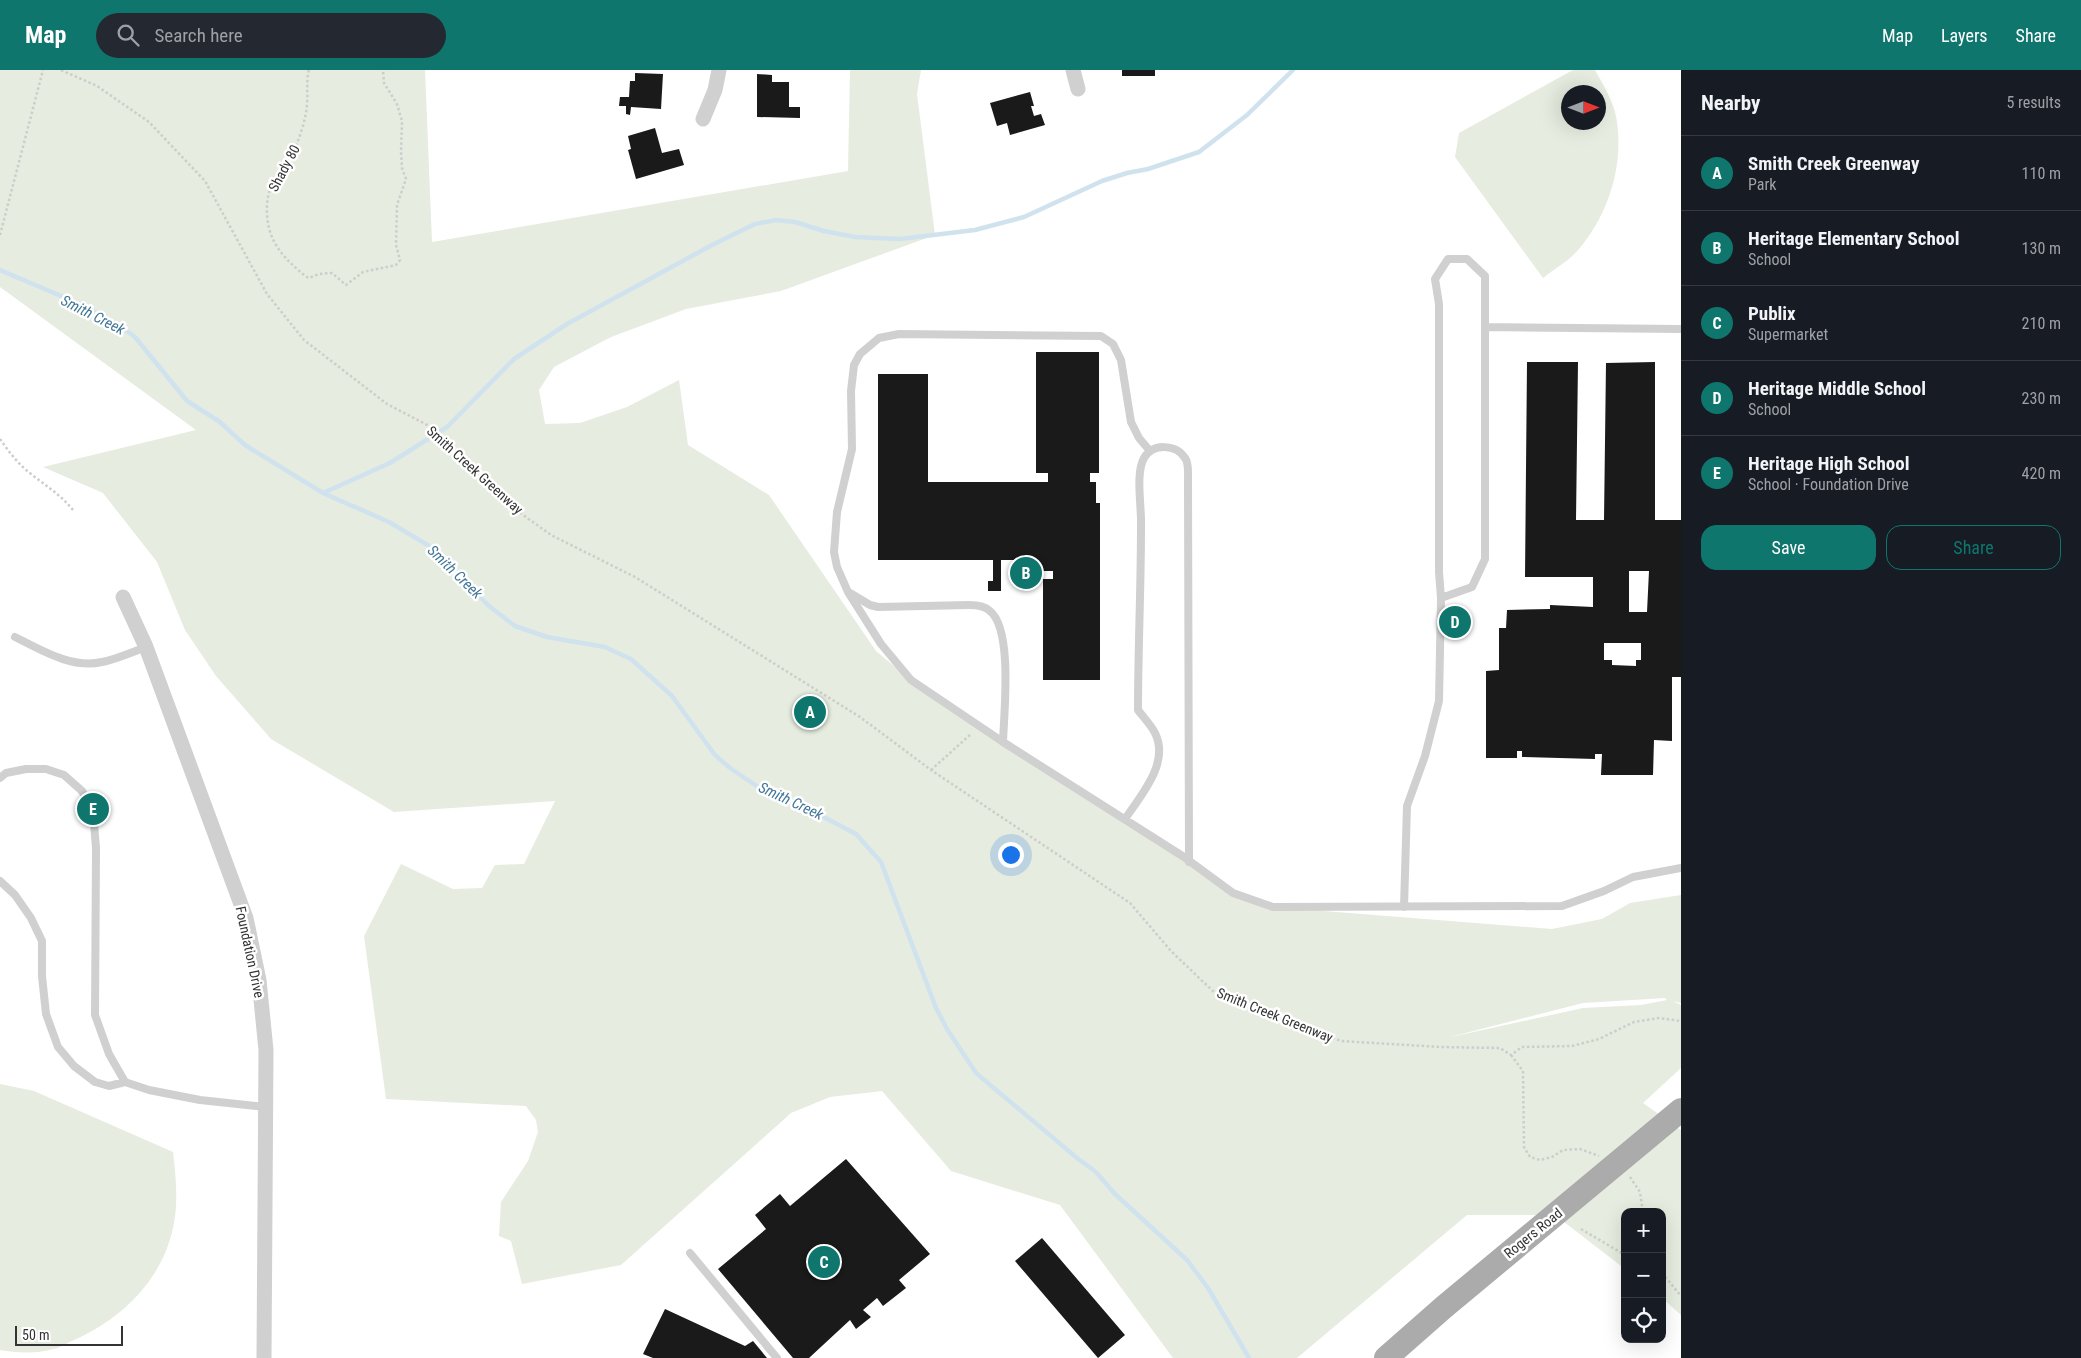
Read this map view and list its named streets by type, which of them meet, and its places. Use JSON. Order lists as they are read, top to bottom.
{
  "streets": {
    "main road": ["Rogers Road"],
    "street": ["Foundation Drive"],
    "path": ["Shady 80", "Smith Creek Greenway"]
  },
  "water": ["Smith Creek"],
  "scale_bar": "50 m",
  "north": "right",
  "page": {
    "header": "Map",
    "search": "Search here",
    "nav": ["Map", "Layers", "Share"],
    "heading": ["Nearby", "5 results"],
    "list": [
      {
        "mark": "A",
        "name": "Smith Creek Greenway",
        "note": "Park",
        "value": "110 m"
      },
      {
        "mark": "B",
        "name": "Heritage Elementary School",
        "note": "School",
        "value": "130 m"
      },
      {
        "mark": "C",
        "name": "Publix",
        "note": "Supermarket",
        "value": "210 m"
      },
      {
        "mark": "D",
        "name": "Heritage Middle School",
        "note": "School",
        "value": "230 m"
      },
      {
        "mark": "E",
        "name": "Heritage High School",
        "note": "School · Foundation Drive",
        "value": "420 m"
      }
    ],
    "buttons": ["Save", "Share"],
    "pins": [
      "B",
      "D",
      "A",
      "E",
      "C"
    ],
    "map_buttons": ["+", "−"],
    "scale": "50 m"
  }
}
